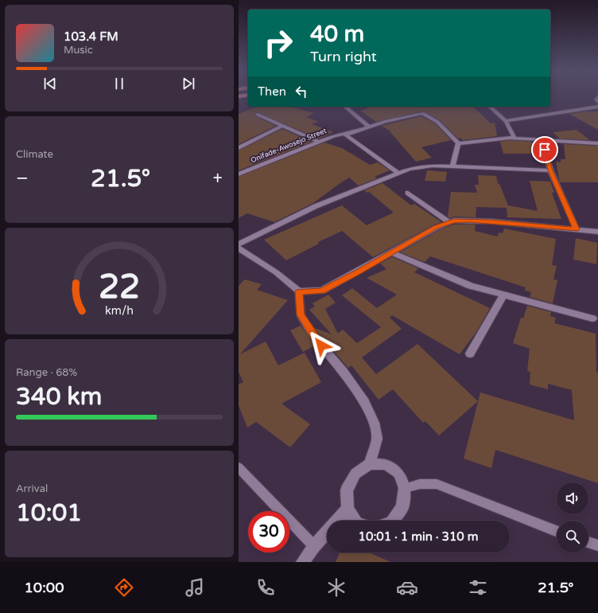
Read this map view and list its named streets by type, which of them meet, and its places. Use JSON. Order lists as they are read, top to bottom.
{
  "streets": {
    "street": ["Onifade-Awosejo Street"]
  },
  "page": {
    "turn": ["40 m", "Turn right"],
    "song": ["103.4 FM", "Music"],
    "then": "Then",
    "tile": [
      "Climate",
      ["Range · 68%", "340 km"],
      ["Arrival", "10:01"]
    ],
    "heat": ["−", "21.5°", "+"],
    "limit": "30",
    "trip": "10:01 · 1 min · 310 m",
    "tabs": ["10:00", "21.5°"],
    "gauge": ["22", "km/h"]
  }
}
